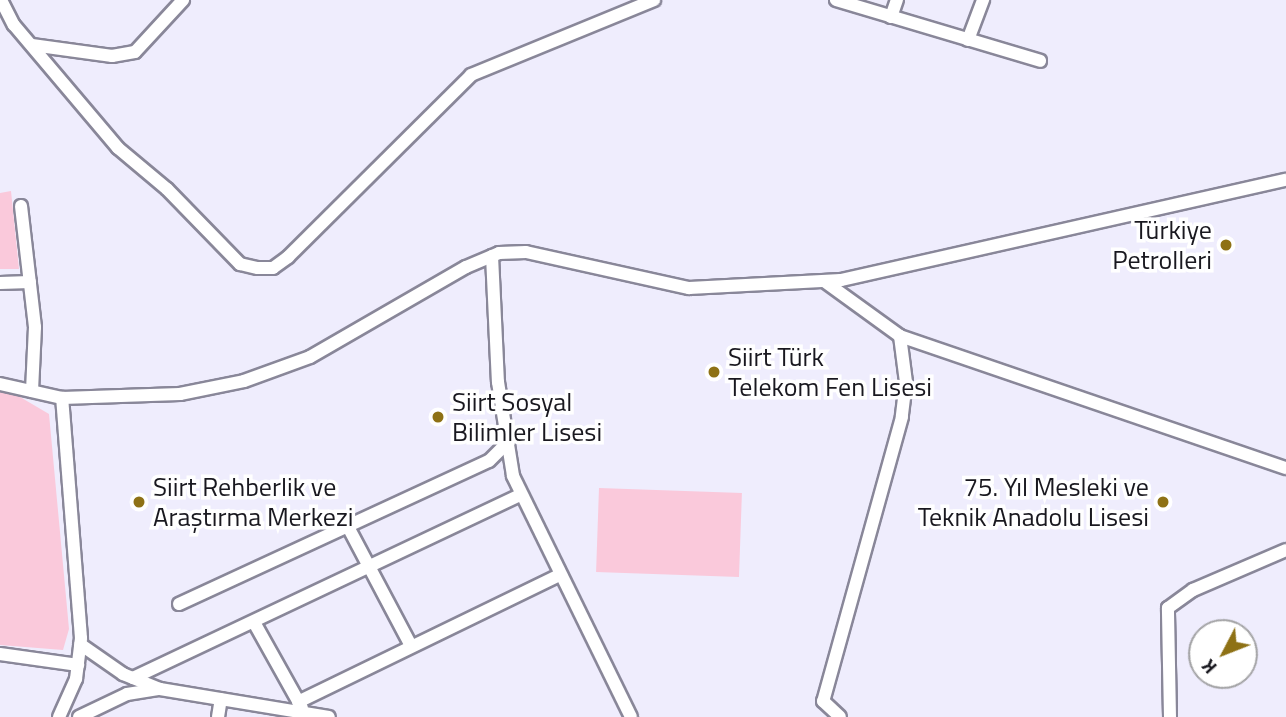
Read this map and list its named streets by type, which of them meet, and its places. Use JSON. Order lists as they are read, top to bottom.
{
  "places": [
    "Türkiye Petrolleri",
    "Siirt Türk Telekom Fen Lisesi",
    "Siirt Sosyal Bilimler Lisesi",
    "Siirt Rehberlik ve Araştırma Merkezi",
    "75. Yıl Mesleki ve Teknik Anadolu Lisesi"
  ],
  "north": "bottom left"
}
